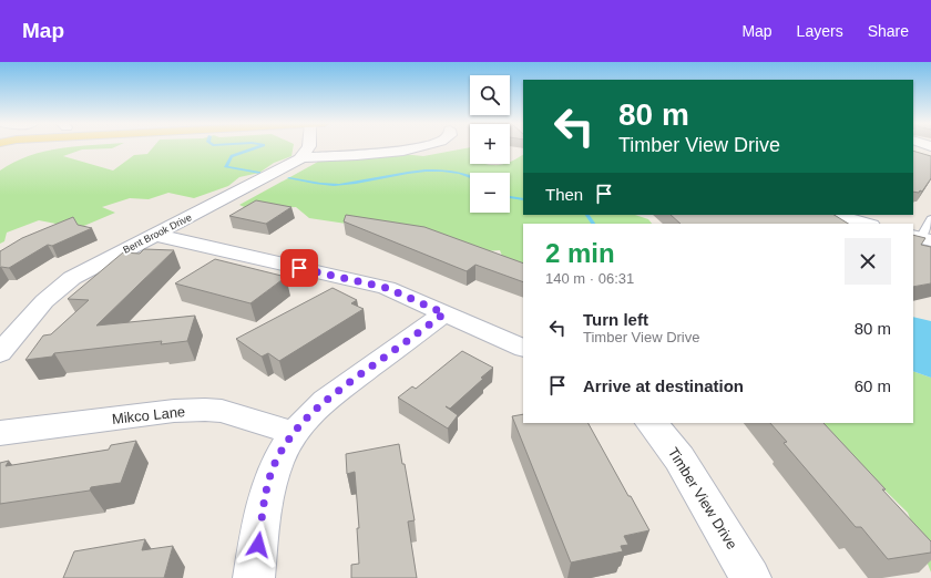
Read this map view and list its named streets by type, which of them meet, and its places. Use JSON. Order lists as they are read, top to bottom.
{
  "streets": {
    "street": ["Bent Brook Drive", "Mikco Lane", "Timber View Drive"]
  },
  "page": {
    "header": "Map",
    "nav": ["Map", "Layers", "Share"],
    "map_buttons": ["+", "−"],
    "turn": ["80 m", "Timber View Drive"],
    "then": "Then",
    "heading": ["2 min", "140 m · 06:31"],
    "list": [
      {
        "name": "Turn left",
        "note": "Timber View Drive",
        "value": "80 m"
      },
      {
        "name": "Arrive at destination",
        "value": "60 m"
      }
    ]
  }
}
